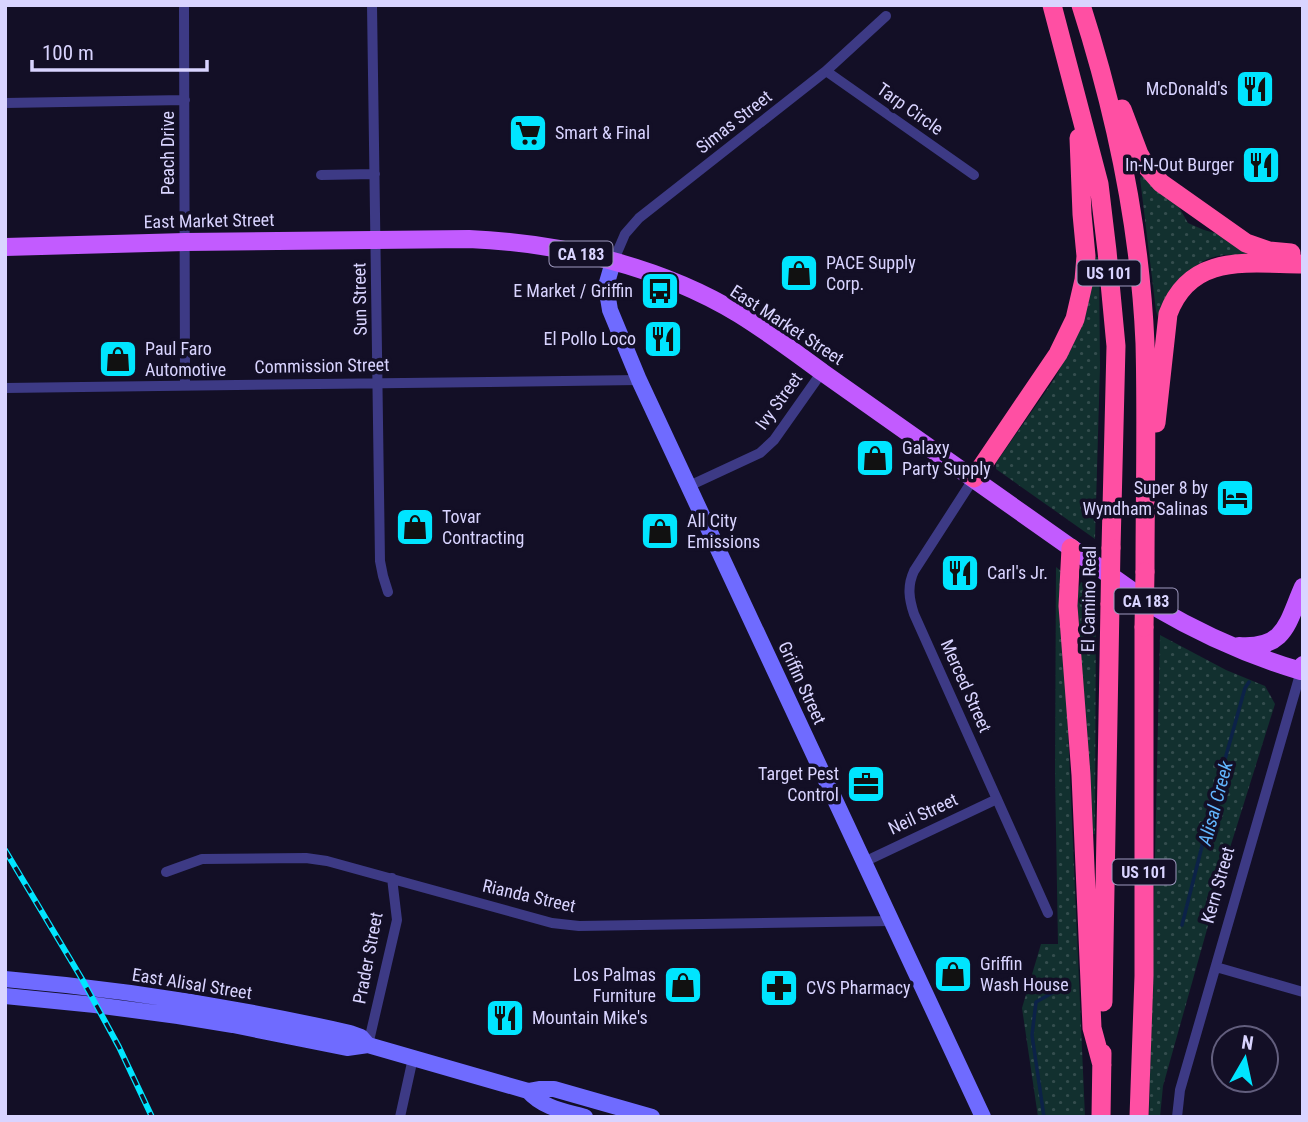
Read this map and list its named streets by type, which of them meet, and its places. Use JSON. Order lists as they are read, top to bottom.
{
  "streets": {
    "highway": ["US 101", "El Camino Real"],
    "main road": [
      "East Market Street",
      "CA 183",
      "Griffin Street",
      "East Alisal Street"
    ],
    "street": [
      "Tarp Circle",
      "Simas Street",
      "Peach Drive",
      "Sun Street",
      "Commission Street",
      "Ivy Street",
      "Merced Street",
      "Neil Street",
      "Kern Street",
      "Rianda Street",
      "Prader Street"
    ]
  },
  "crossings": [
    ["Tarp Circle", "Simas Street"],
    ["Simas Street", "East Market Street"],
    ["Simas Street", "Griffin Street"],
    ["Peach Drive", "East Market Street"],
    ["Peach Drive", "Commission Street"],
    ["East Market Street", "Sun Street"],
    ["East Market Street", "Ivy Street"],
    ["East Market Street", "Griffin Street"],
    ["East Market Street", "Merced Street"],
    ["East Market Street", "Kern Street"],
    ["Sun Street", "Commission Street"],
    ["Commission Street", "Griffin Street"],
    ["Ivy Street", "Griffin Street"],
    ["Griffin Street", "Neil Street"],
    ["Griffin Street", "Rianda Street"],
    ["Merced Street", "Neil Street"],
    ["Rianda Street", "Prader Street"],
    ["Prader Street", "East Alisal Street"]
  ],
  "water": ["Alisal Creek"],
  "places": {
    "restaurant": [
      "McDonald's",
      "In-N-Out Burger",
      "El Pollo Loco",
      "Carl's Jr.",
      "Mountain Mike's"
    ],
    "supermarket": ["Smart & Final"],
    "shop": [
      "PACE Supply Corp.",
      "Paul Faro Automotive",
      "Galaxy Party Supply",
      "Tovar Contracting",
      "All City Emissions",
      "Griffin Wash House",
      "Los Palmas Furniture"
    ],
    "bus stop": ["E Market / Griffin"],
    "hotel": ["Super 8 by Wyndham Salinas"],
    "office": ["Target Pest Control"],
    "pharmacy": ["CVS Pharmacy"]
  },
  "scale_bar": "100 m",
  "north": "top"
}
